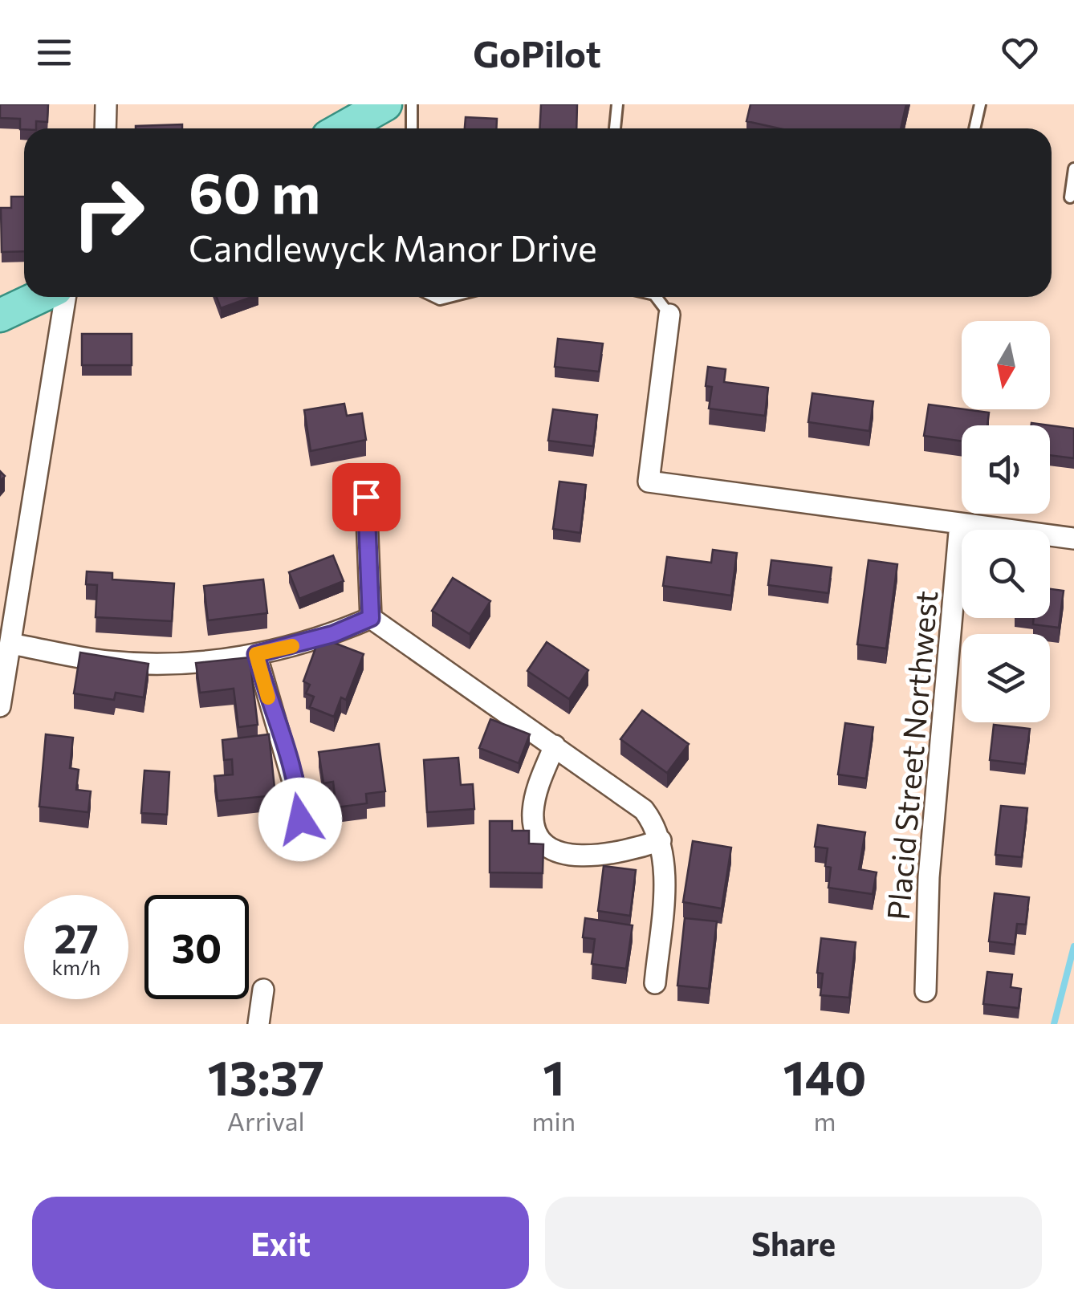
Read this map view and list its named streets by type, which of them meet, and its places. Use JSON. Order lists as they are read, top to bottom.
{
  "streets": {
    "street": ["Placid Street Northwest"]
  },
  "north": "bottom",
  "page": {
    "header": "GoPilot",
    "turn": ["60 m", "Candlewyck Manor Drive"],
    "speed": "27 km/h",
    "limit": "30",
    "eta": [
      "13:37",
      "Arrival",
      "1",
      "min",
      "140",
      "m"
    ],
    "buttons": ["Exit", "Share"]
  }
}
